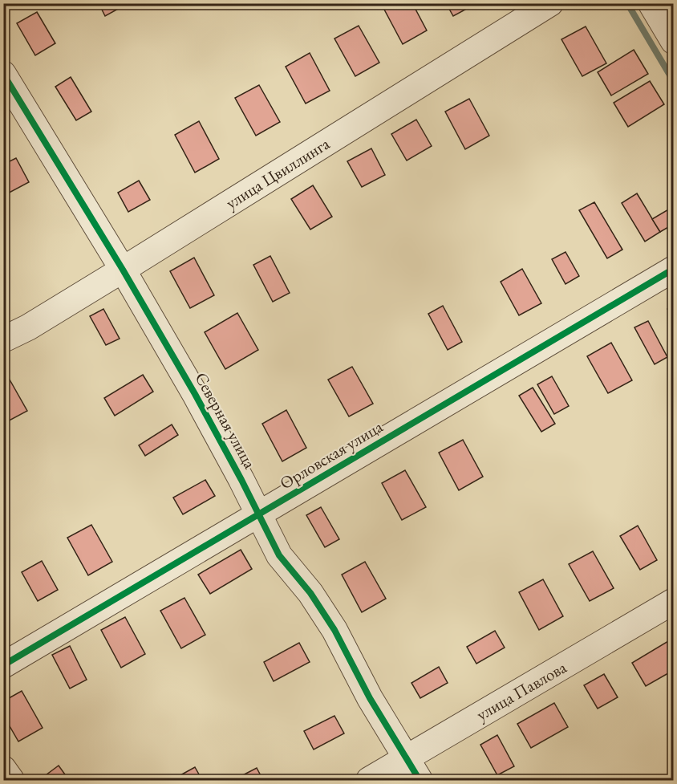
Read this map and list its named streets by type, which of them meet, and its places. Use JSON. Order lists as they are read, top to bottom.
{
  "streets": {
    "street": [
      "улица Цвиллинга",
      "Северная улица",
      "Орловская улица",
      "улица Павлова"
    ]
  },
  "crossings": [
    ["улица Цвиллинга", "Северная улица"],
    ["Северная улица", "Орловская улица"],
    ["Северная улица", "улица Павлова"]
  ]
}
